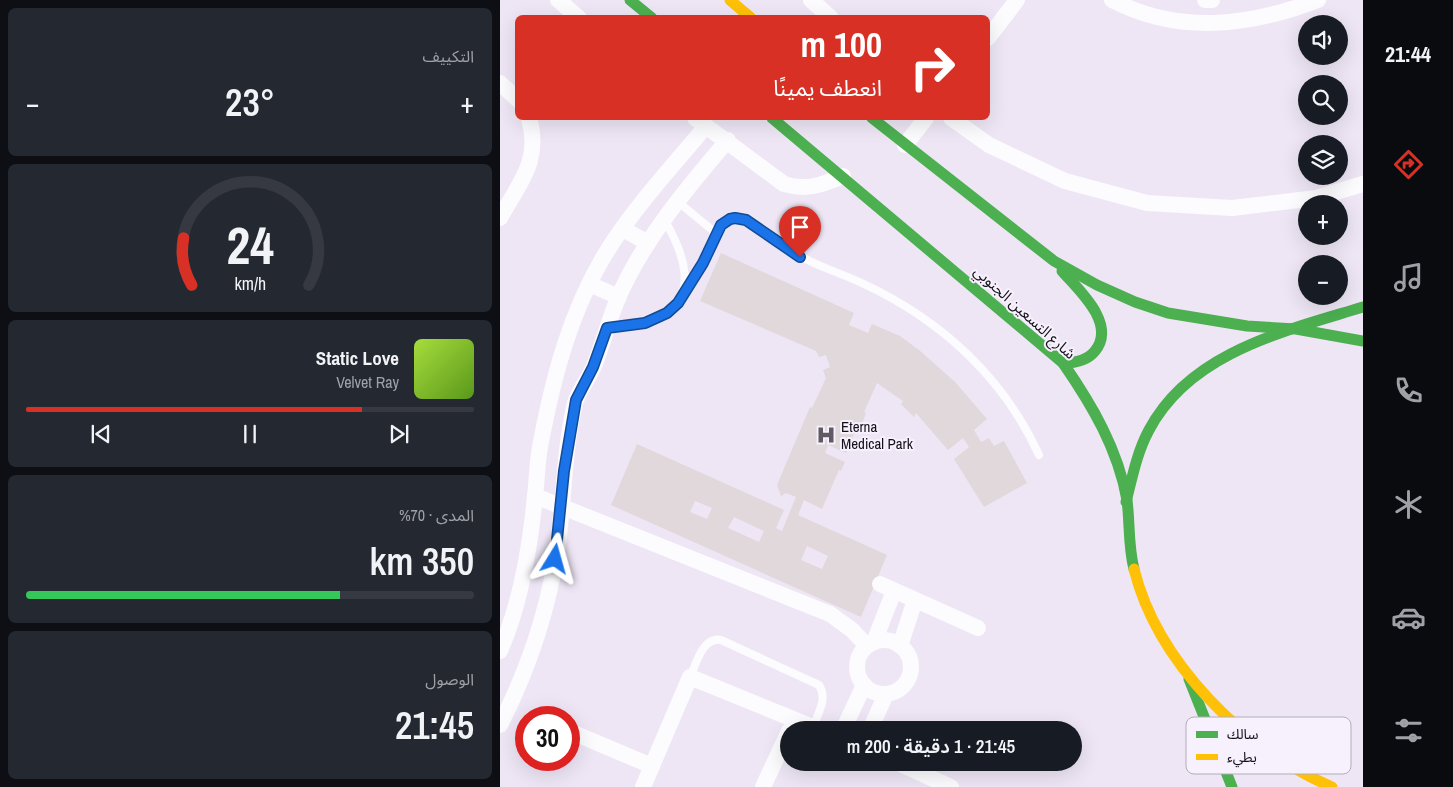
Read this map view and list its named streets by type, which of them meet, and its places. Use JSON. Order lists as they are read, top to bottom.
{
  "streets": {
    "main road": ["شارع التسعين الجنوبي"]
  },
  "places": {
    "hospital": ["Eterna Medical Park"]
  },
  "legend": ["سالك", "بطيء"],
  "page": {
    "tabs": "21:44",
    "tile": [
      "التكييف",
      ["المدى · 70%", "350 km"],
      ["الوصول", "21:45"]
    ],
    "map_buttons": ["+", "−"],
    "turn": ["100 m", "انعطف يمينًا"],
    "heat": ["−", "23°", "+"],
    "song": ["Static Love", "Velvet Ray"],
    "limit": "30",
    "trip": "21:45 · 1 دقيقة · 200 m",
    "gauge": ["24", "km/h"]
  }
}
